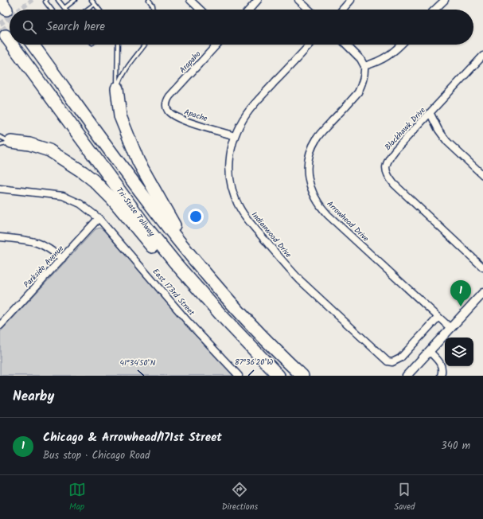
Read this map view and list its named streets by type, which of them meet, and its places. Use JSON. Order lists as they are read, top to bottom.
{
  "streets": {
    "highway": ["Tri-State Tollway"],
    "street": [
      "Arapaho",
      "Apache",
      "Blackhawk Drive",
      "Arrowhead Drive",
      "Indianwood Drive",
      "Parkside Avenue",
      "East 173rd Street"
    ]
  },
  "crossings": [
    ["Arapaho", "Apache"],
    ["Apache", "Indianwood Drive"],
    ["Arrowhead Drive", "Indianwood Drive"],
    ["Parkside Avenue", "East 173rd Street"]
  ],
  "page": {
    "search": "Search here",
    "pins": "1",
    "heading": "Nearby",
    "list": [
      {
        "mark": "1",
        "name": "Chicago & Arrowhead/171st Street",
        "note": "Bus stop · Chicago Road",
        "value": "340 m"
      }
    ],
    "nav": ["Map", "Directions", "Saved"]
  },
  "coordinates": ["87°36'20\"W", "41°34'50\"N"]
}
